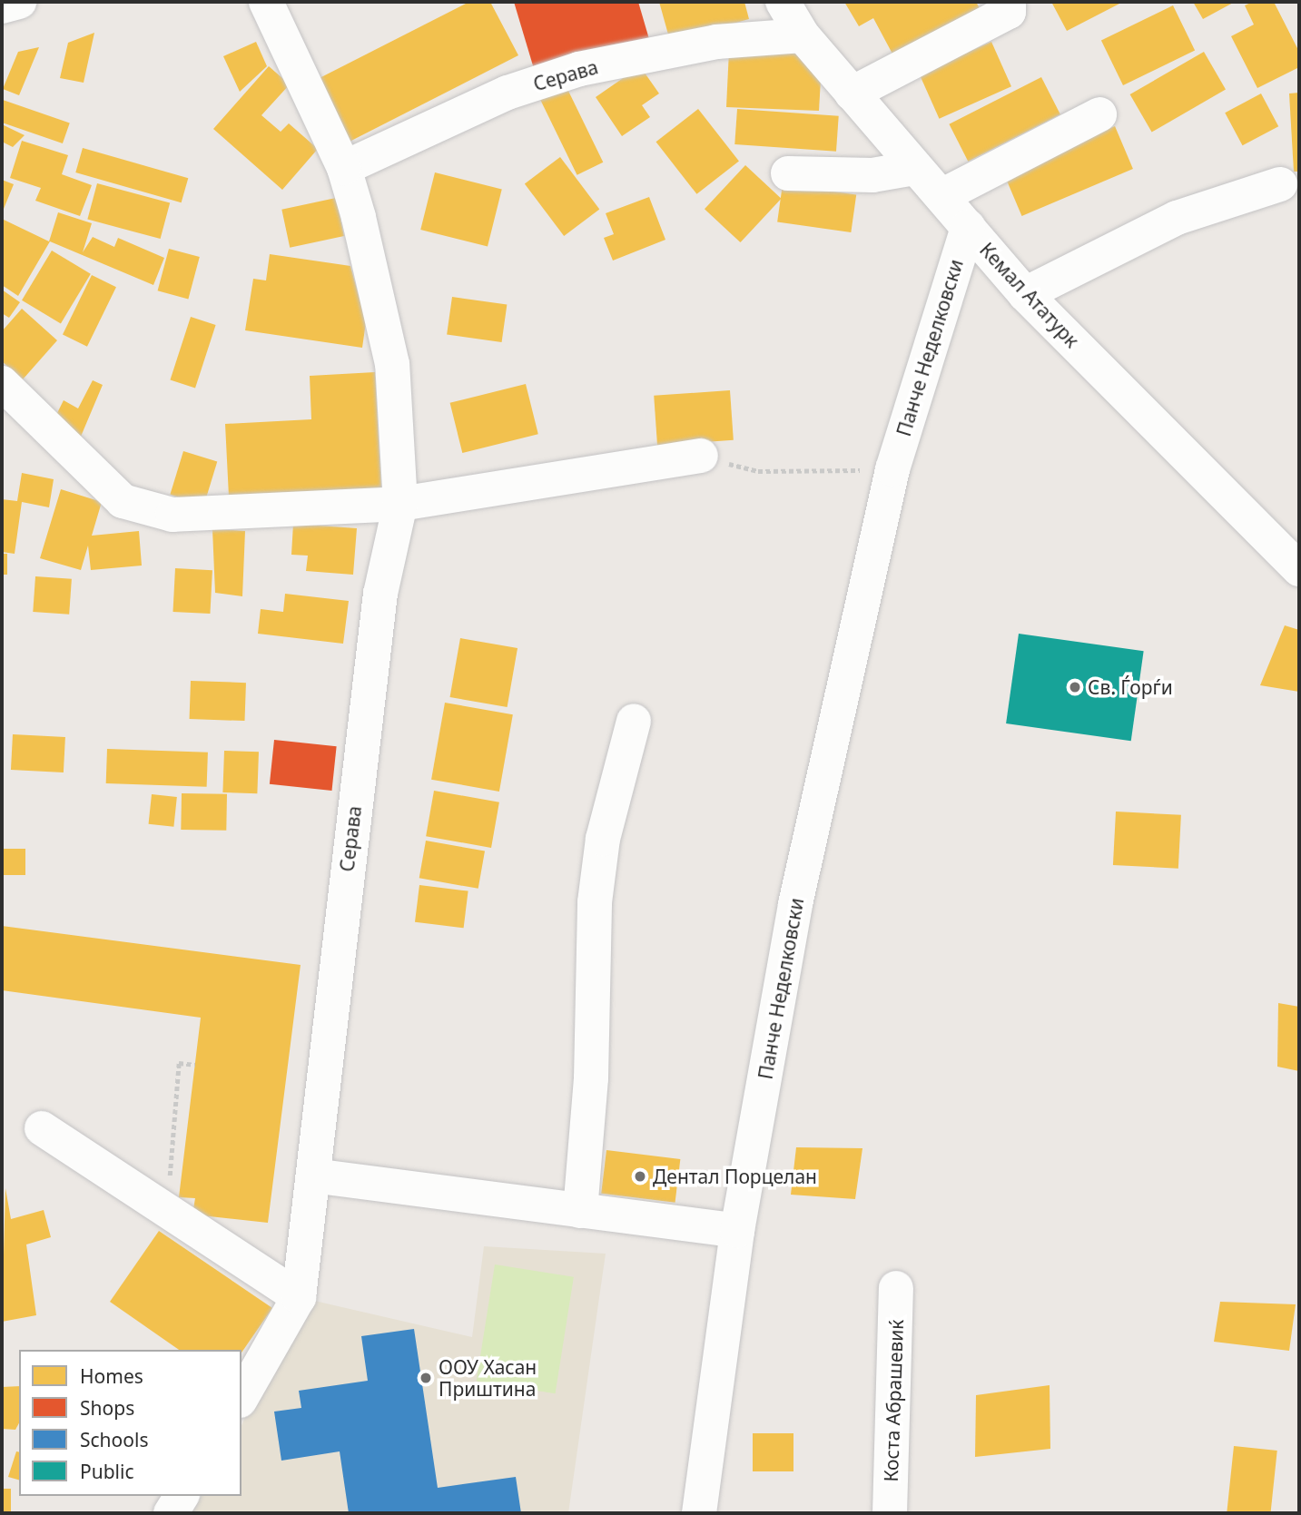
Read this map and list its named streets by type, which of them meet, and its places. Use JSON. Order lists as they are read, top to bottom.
{
  "streets": {
    "street": [
      "Серава",
      "Кемал Ататурк",
      "Панче Неделковски",
      "Коста Абрашевиќ"
    ]
  },
  "crossings": [
    ["Серава", "Кемал Ататурк"],
    ["Кемал Ататурк", "Панче Неделковски"]
  ],
  "places": ["Св. Ѓорѓи", "Дентал Порцелан", "ООУ Хасан Приштина"],
  "legend": [
    "Homes",
    "Shops",
    "Schools",
    "Public"
  ]
}
